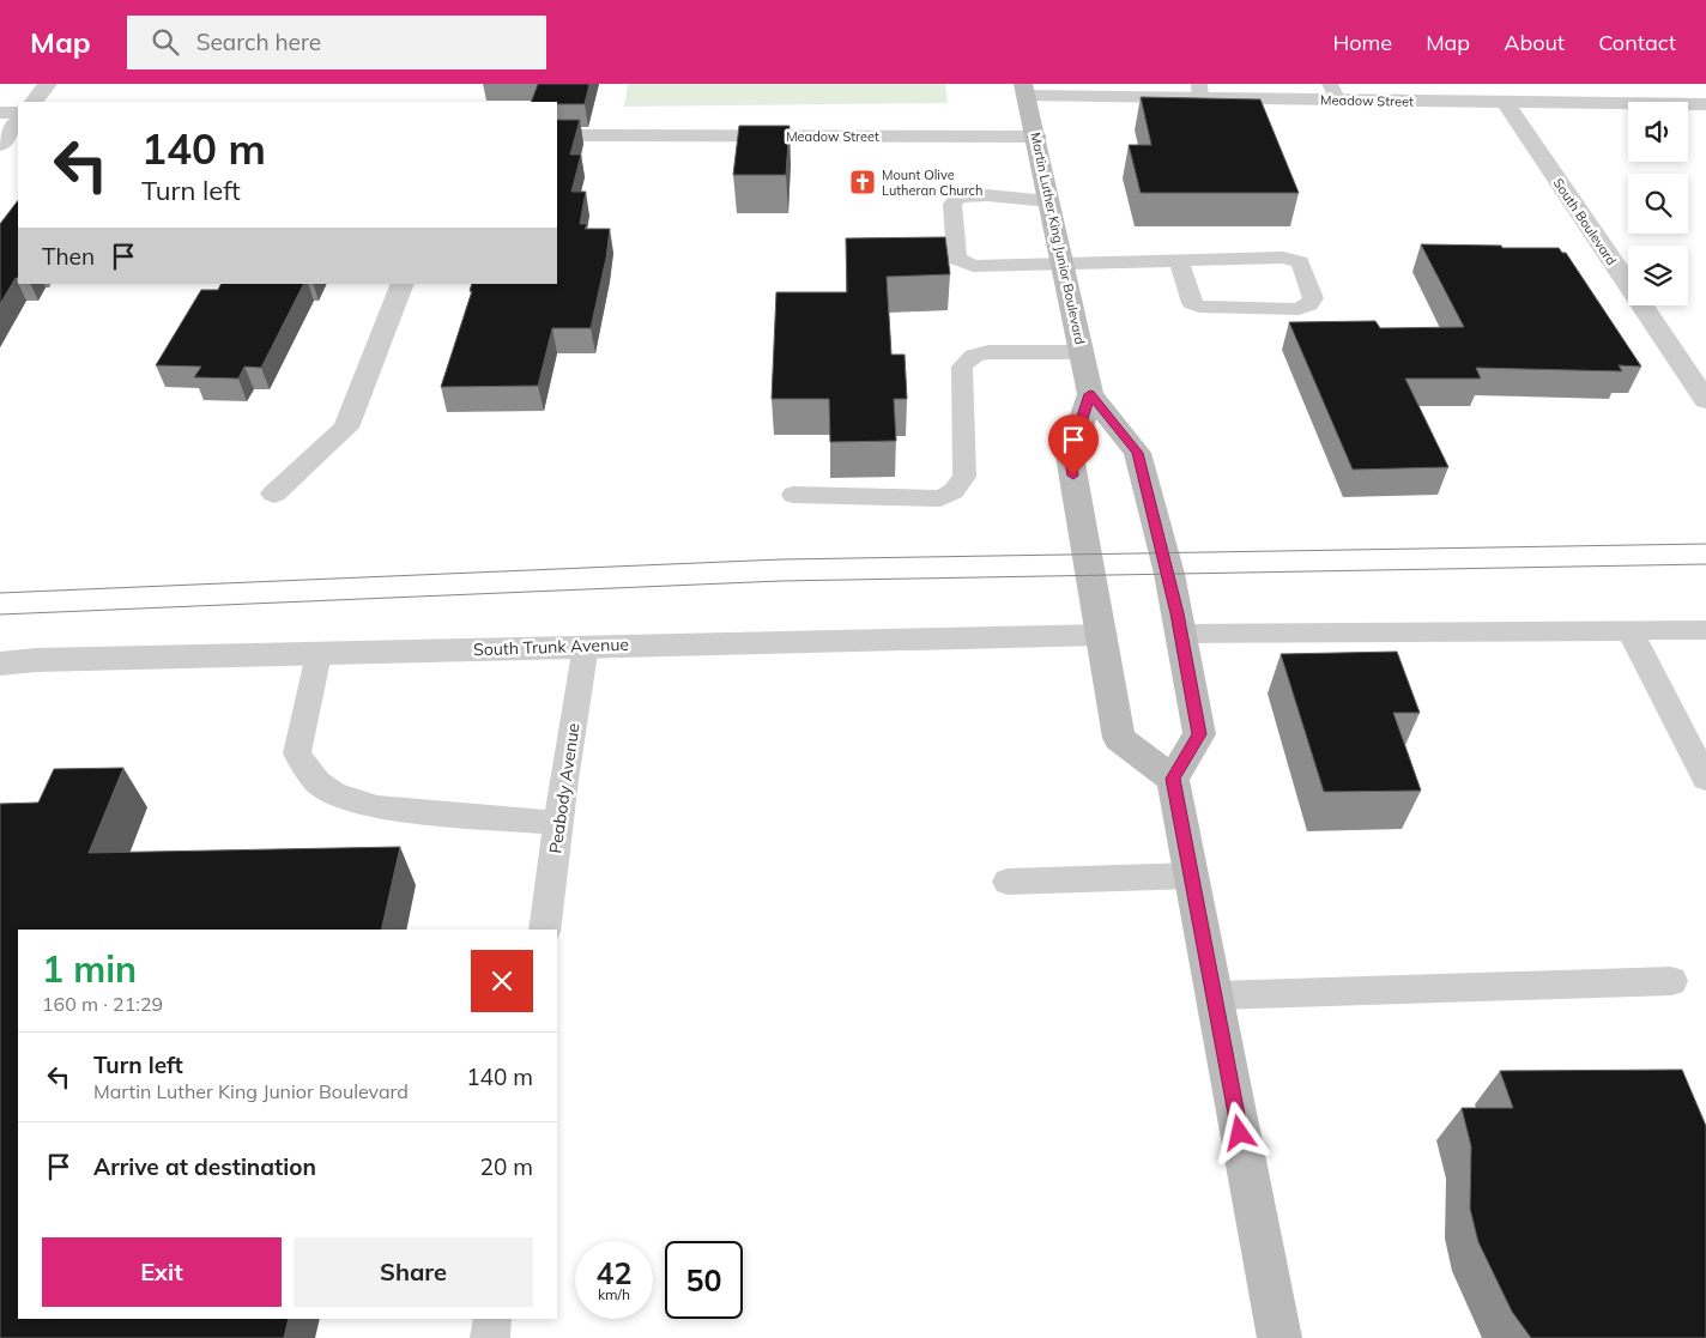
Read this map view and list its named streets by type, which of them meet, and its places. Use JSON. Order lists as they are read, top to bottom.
{
  "streets": {
    "main road": ["Martin Luther King Junior Boulevard"],
    "street": ["Meadow Street", "South Boulevard", "South Trunk Avenue"],
    "lane": ["Peabody Avenue"]
  },
  "crossings": [
    ["Meadow Street", "South Boulevard"],
    ["Meadow Street", "Martin Luther King Junior Boulevard"],
    ["South Trunk Avenue", "Peabody Avenue"]
  ],
  "places": {
    "church": ["Mount Olive Lutheran Church"]
  },
  "page": {
    "header": "Map",
    "search": "Search here",
    "nav": [
      "Home",
      "Map",
      "About",
      "Contact"
    ],
    "turn": ["140 m", "Turn left"],
    "then": "Then",
    "heading": ["1 min", "160 m · 21:29"],
    "list": [
      {
        "name": "Turn left",
        "note": "Martin Luther King Junior Boulevard",
        "value": "140 m"
      },
      {
        "name": "Arrive at destination",
        "value": "20 m"
      }
    ],
    "buttons": ["Exit", "Share"],
    "speed": "42 km/h",
    "limit": "50"
  }
}
